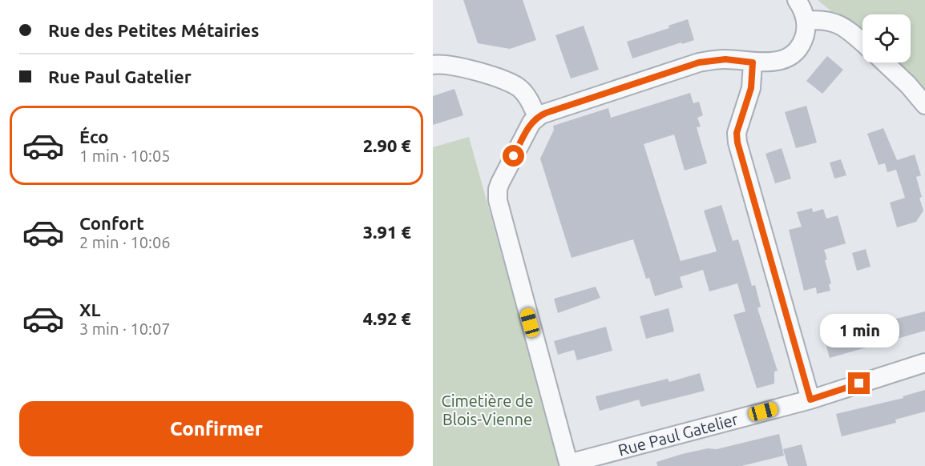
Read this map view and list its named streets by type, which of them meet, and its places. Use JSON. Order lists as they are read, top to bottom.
{
  "streets": {
    "street": ["Rue Paul Gatelier"]
  },
  "parks": ["Cimetière de Blois-Vienne"],
  "page": {
    "banner": ["Rue des Petites Métairies", "Rue Paul Gatelier"],
    "list": [
      {
        "name": "Éco",
        "note": "1 min · 10:05",
        "value": "2.90 €"
      },
      {
        "name": "Confort",
        "note": "2 min · 10:06",
        "value": "3.91 €"
      },
      {
        "name": "XL",
        "note": "3 min · 10:07",
        "value": "4.92 €"
      }
    ],
    "bubble": "1 min",
    "buttons": "Confirmer"
  }
}
